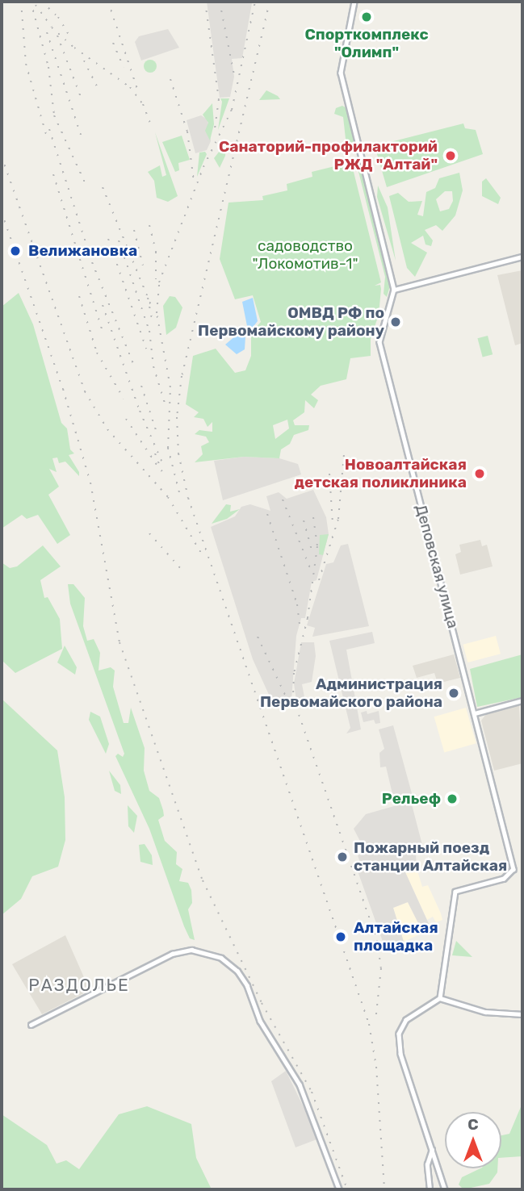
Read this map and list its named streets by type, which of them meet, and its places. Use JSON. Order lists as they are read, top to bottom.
{
  "streets": {
    "street": ["Деповская улица"]
  },
  "districts": ["РАЗДОЛЬЕ"],
  "parks": ["садоводство \"Локомотив-1\""],
  "places": [
    "Спорткомплекс \"Олимп\"",
    "Санаторий-профилакторий РЖД \"Алтай\"",
    "Велижановка",
    "ОМВД РФ по Первомайскому району",
    "Новоалтайская детская поликлиника",
    "Администрация Первомайского района",
    "Рельеф",
    "Пожарный поезд станции Алтайская",
    "Алтайская площадка"
  ],
  "north": "top"
}
